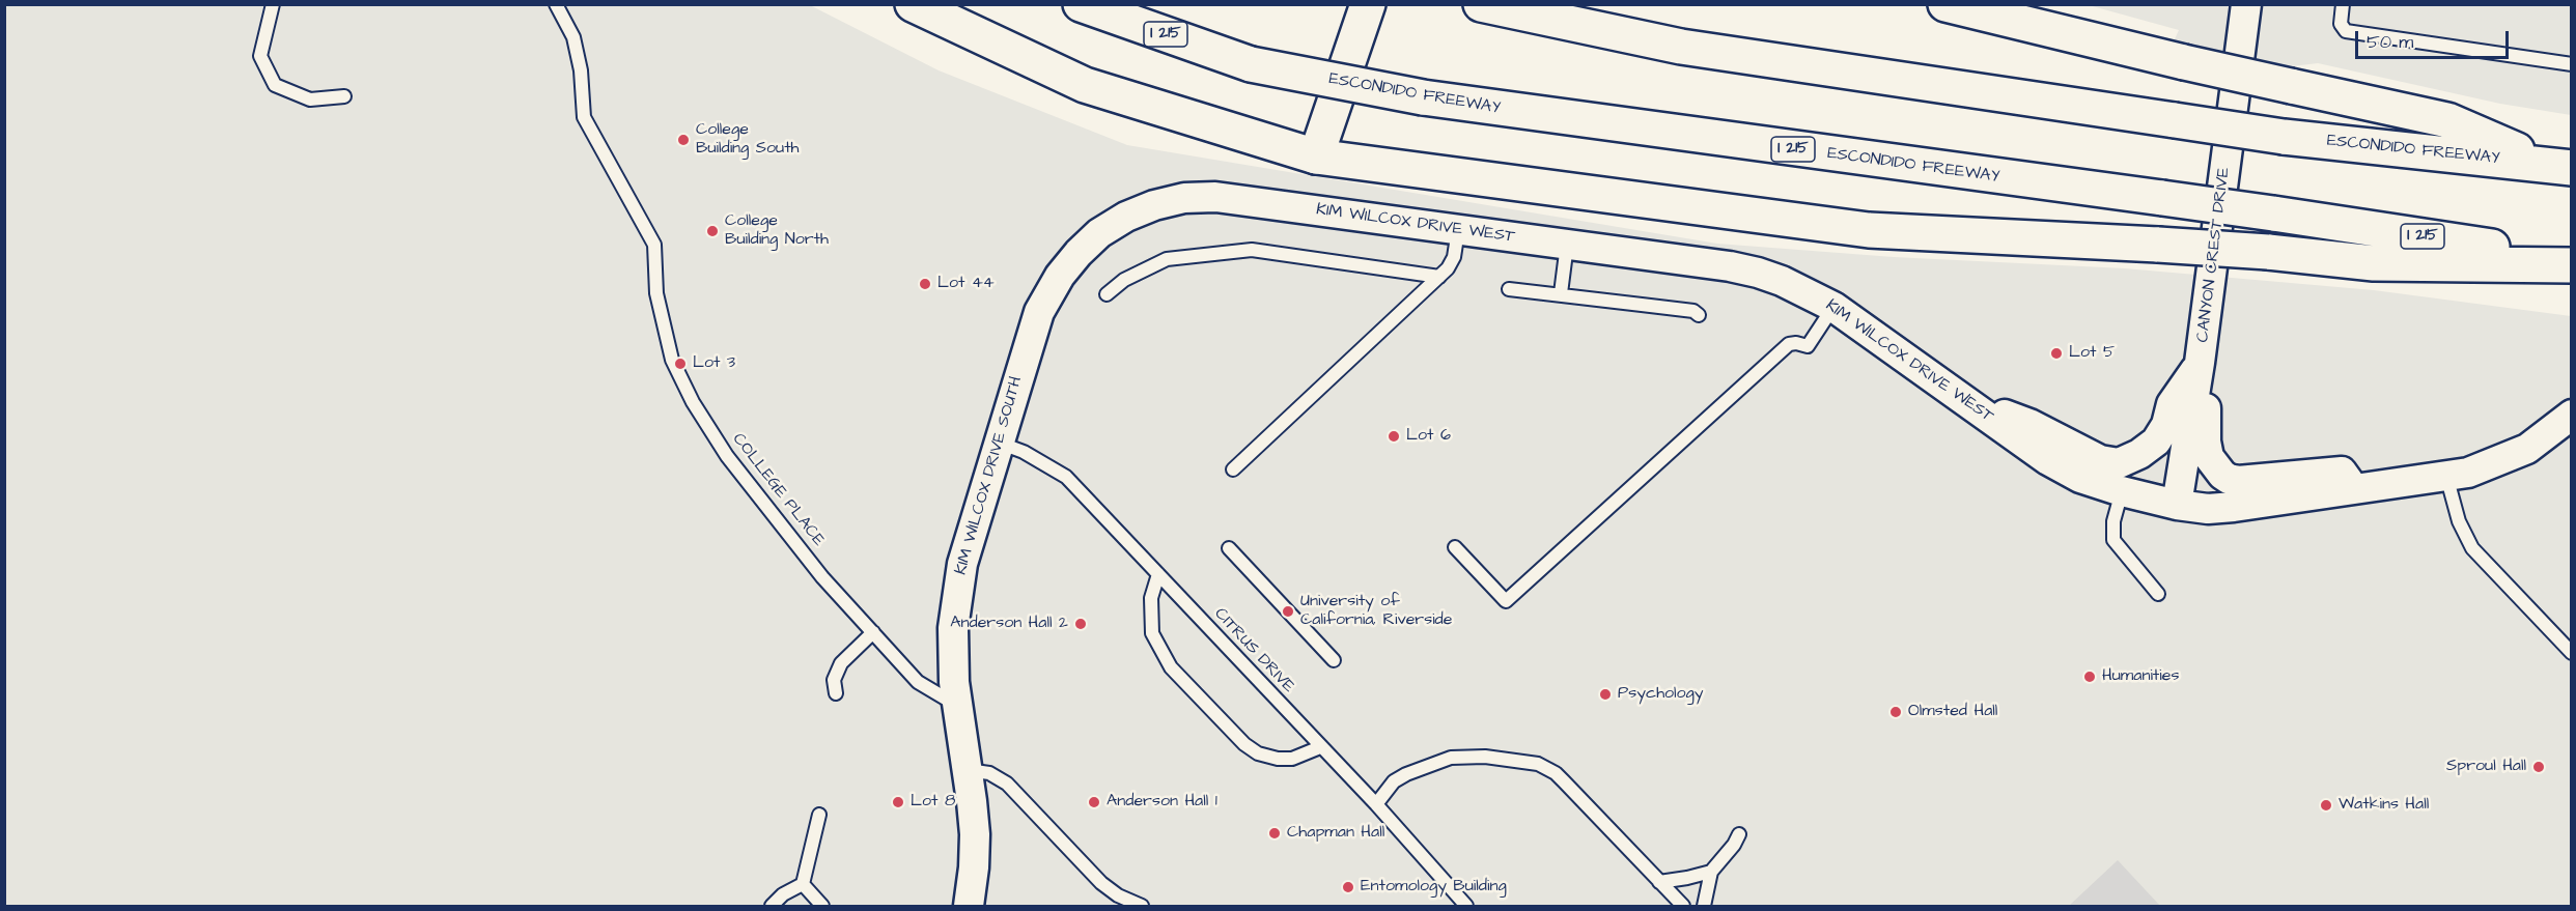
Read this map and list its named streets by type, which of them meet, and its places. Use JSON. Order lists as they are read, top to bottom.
{
  "streets": {
    "main road": ["I 215", "ESCONDIDO FREEWAY"],
    "street": ["KIM WILCOX DRIVE WEST", "CANYON CREST DRIVE", "KIM WILCOX DRIVE SOUTH"],
    "lane": ["COLLEGE PLACE", "CITRUS DRIVE"]
  },
  "crossings": [
    ["KIM WILCOX DRIVE WEST", "CANYON CREST DRIVE"],
    ["KIM WILCOX DRIVE WEST", "KIM WILCOX DRIVE SOUTH"],
    ["KIM WILCOX DRIVE SOUTH", "COLLEGE PLACE"],
    ["KIM WILCOX DRIVE SOUTH", "CITRUS DRIVE"]
  ],
  "places": [
    "College Building South",
    "College Building North",
    "Lot 44",
    "Lot 5",
    "Lot 3",
    "Lot 6",
    "University of California, Riverside",
    "Anderson Hall 2",
    "Humanities",
    "Psychology",
    "Olmsted Hall",
    "Sproul Hall",
    "Lot 8",
    "Anderson Hall 1",
    "Watkins Hall",
    "Chapman Hall",
    "Entomology Building"
  ],
  "scale_bar": "50 m"
}
